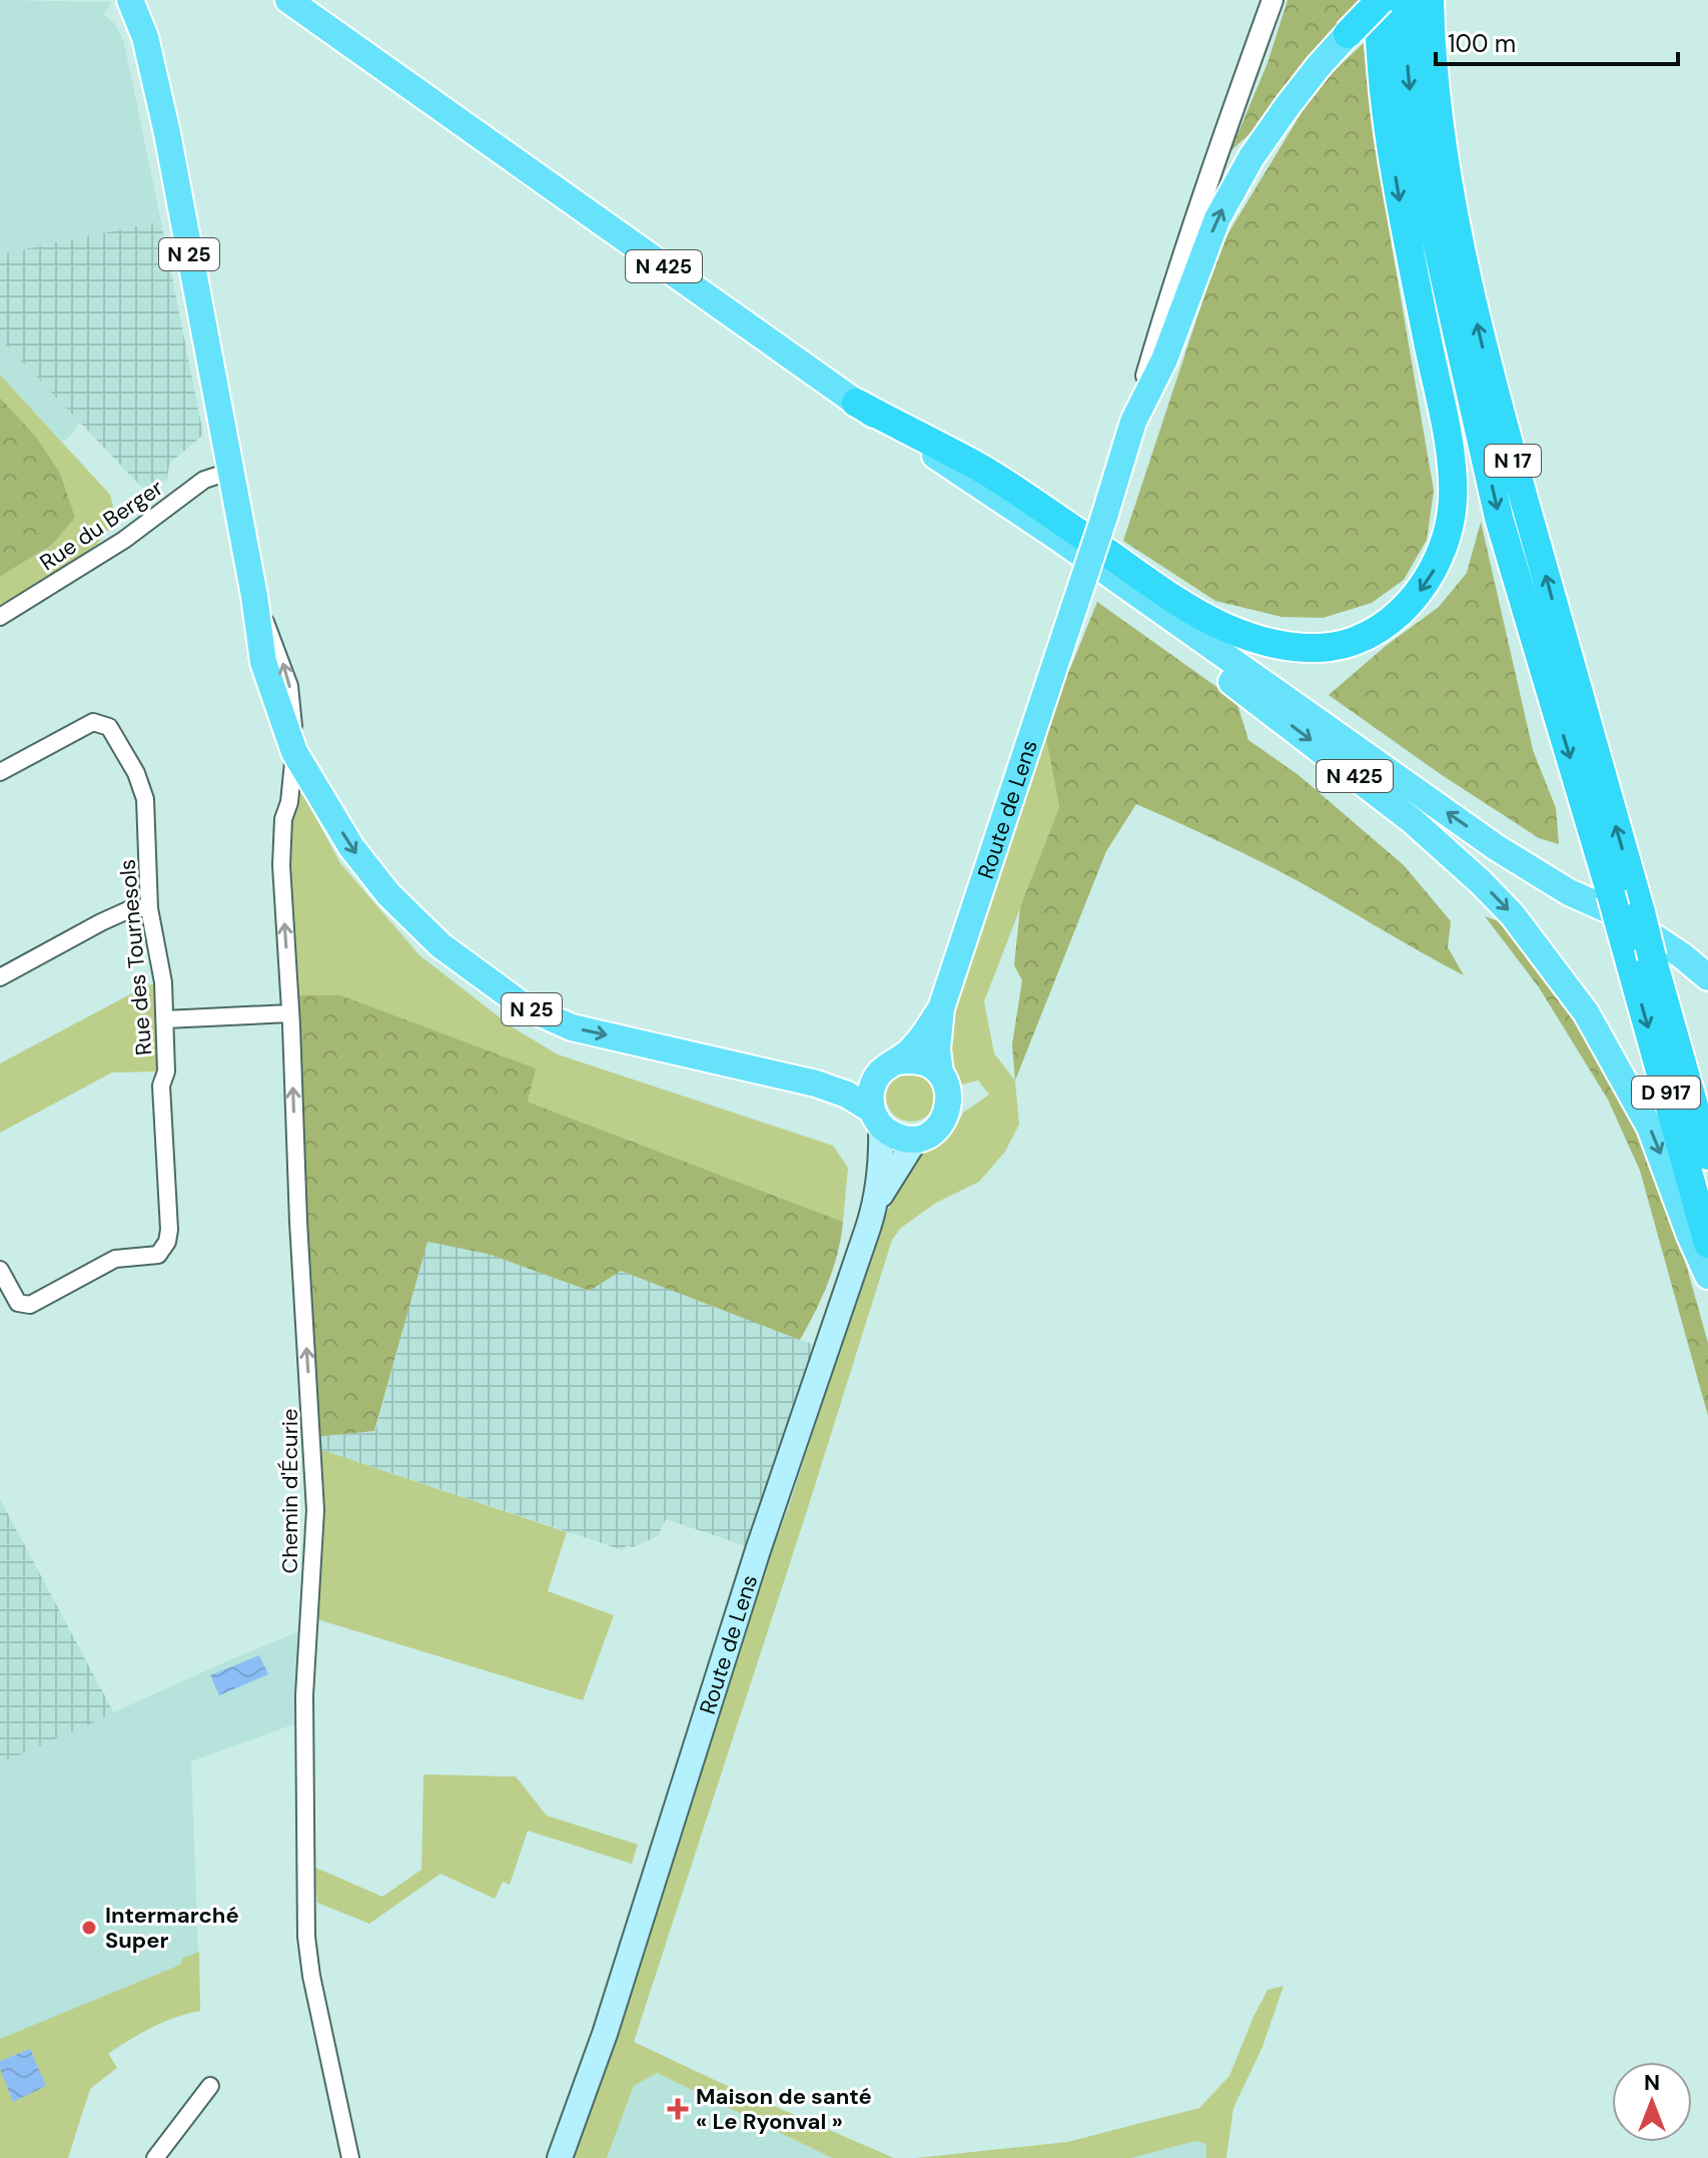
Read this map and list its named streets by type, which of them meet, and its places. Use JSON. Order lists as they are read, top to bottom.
{
  "streets": {
    "highway": ["N 17", "D 917"],
    "main road": ["N 25", "N 425", "Route de Lens"],
    "street": ["Rue du Berger", "Rue des Tournesols", "Chemin d'Écurie"]
  },
  "crossings": [
    ["N 25", "Rue du Berger"],
    ["N 25", "Route de Lens"],
    ["N 25", "Chemin d'Écurie"],
    ["N 17", "D 917"]
  ],
  "one_way": ["Chemin d'Écurie"],
  "places": {
    "other": ["Intermarché Super"],
    "health": ["Maison de santé « Le Ryonval »"]
  },
  "scale_bar": "100 m",
  "north": "top"
}
